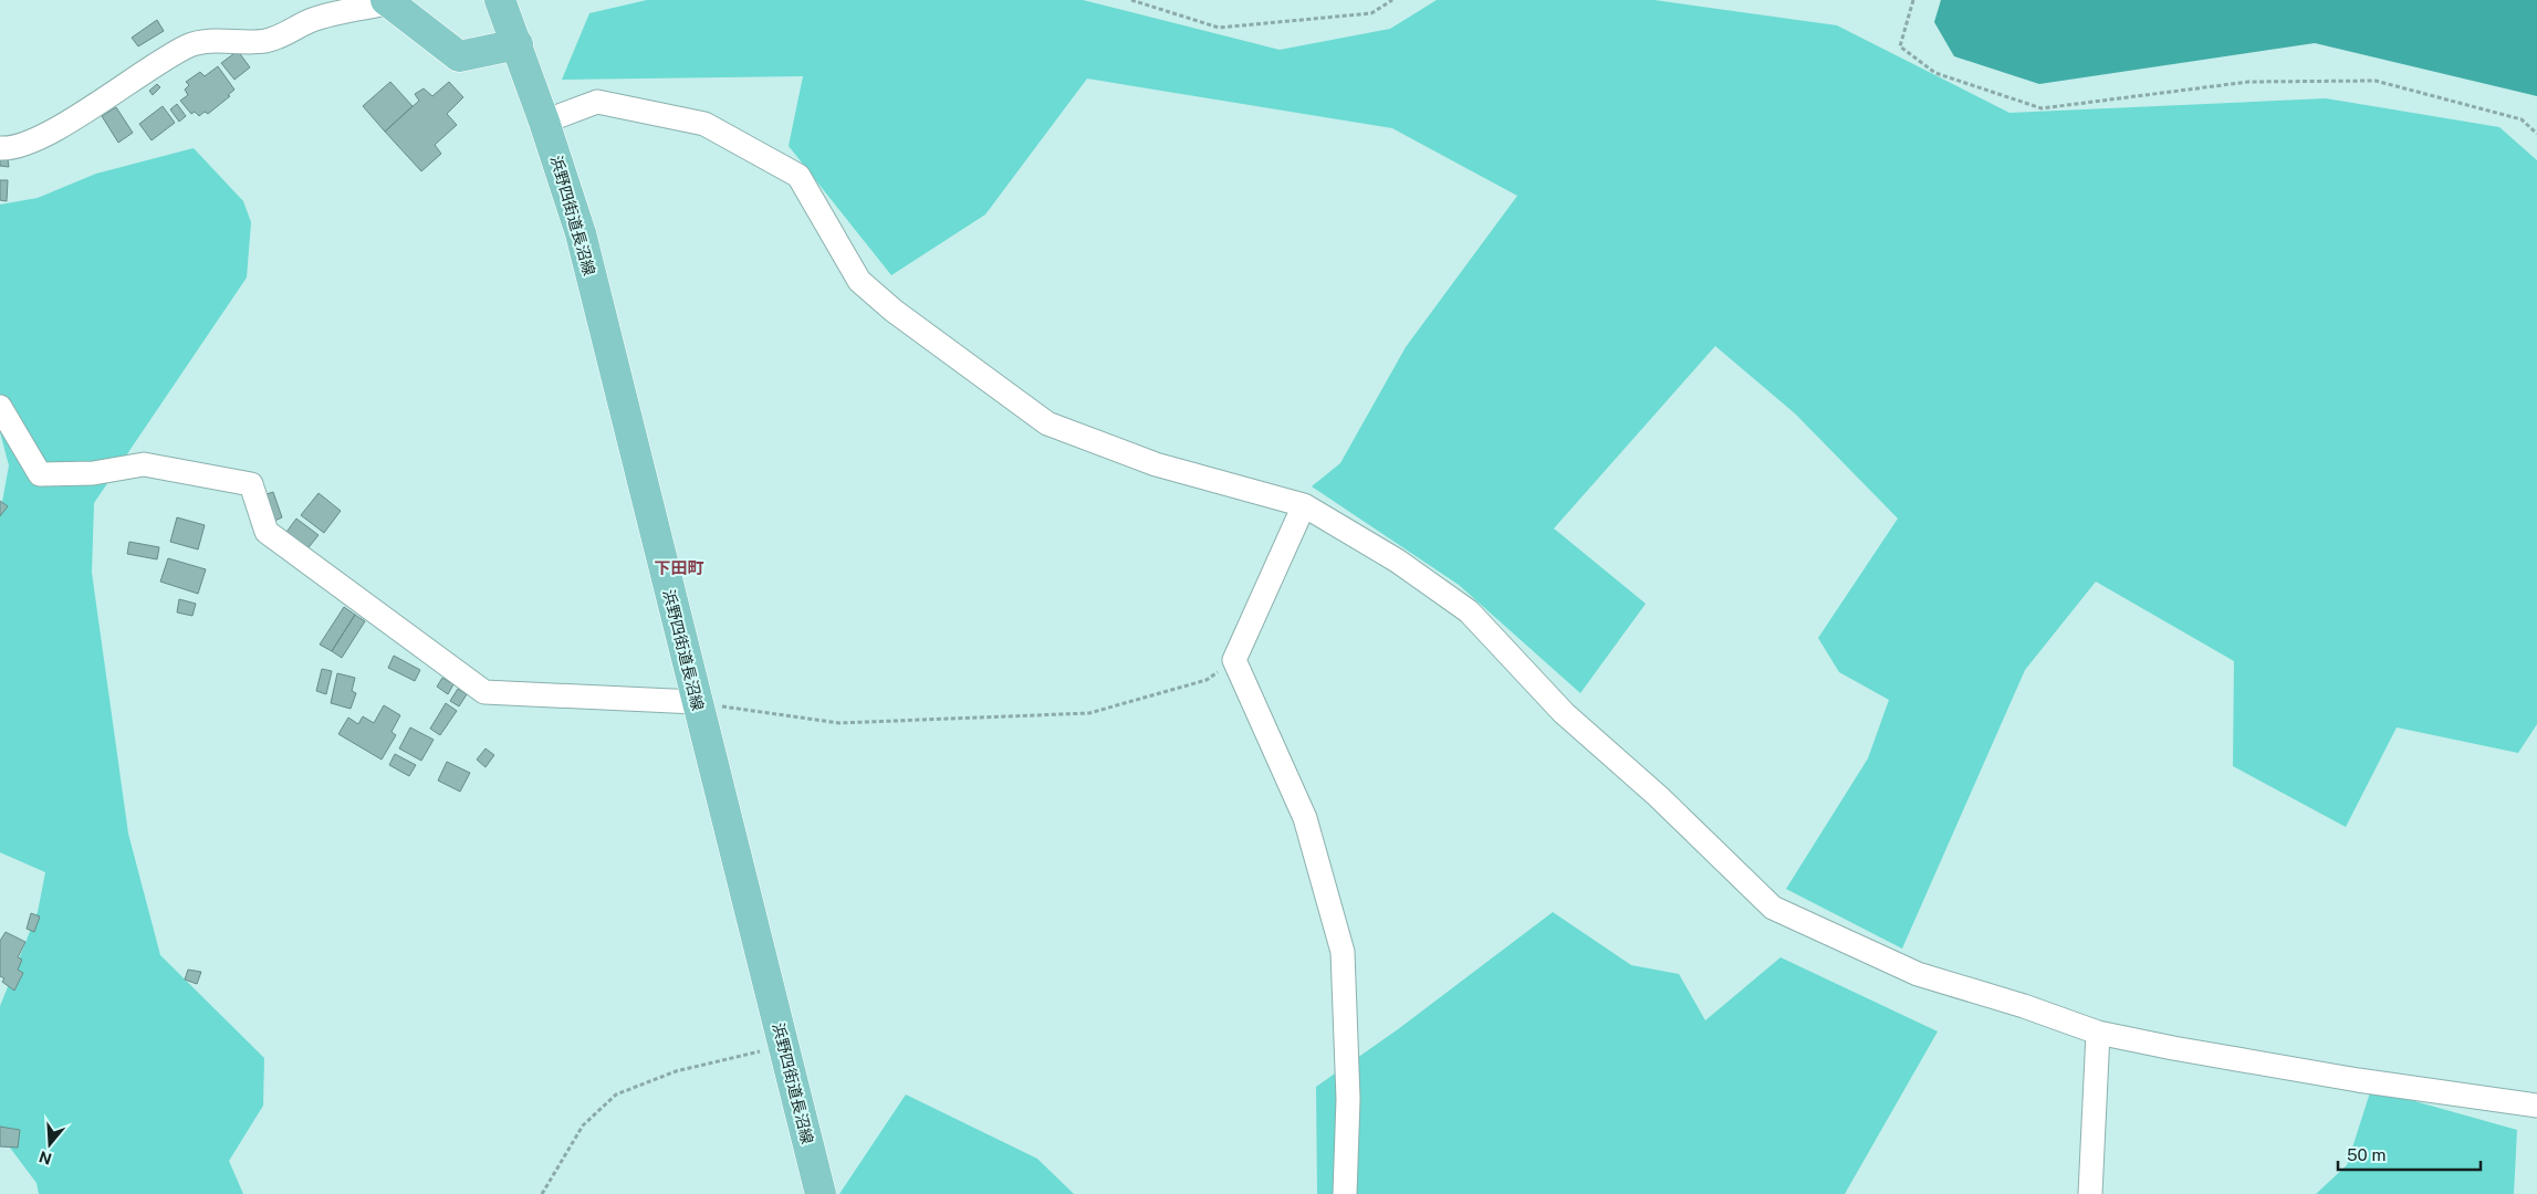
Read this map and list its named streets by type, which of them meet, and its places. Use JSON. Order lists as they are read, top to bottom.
{
  "streets": {
    "main road": ["浜野四街道長沼線"]
  },
  "districts": ["下田町"],
  "scale_bar": "50 m",
  "north": "bottom"
}
